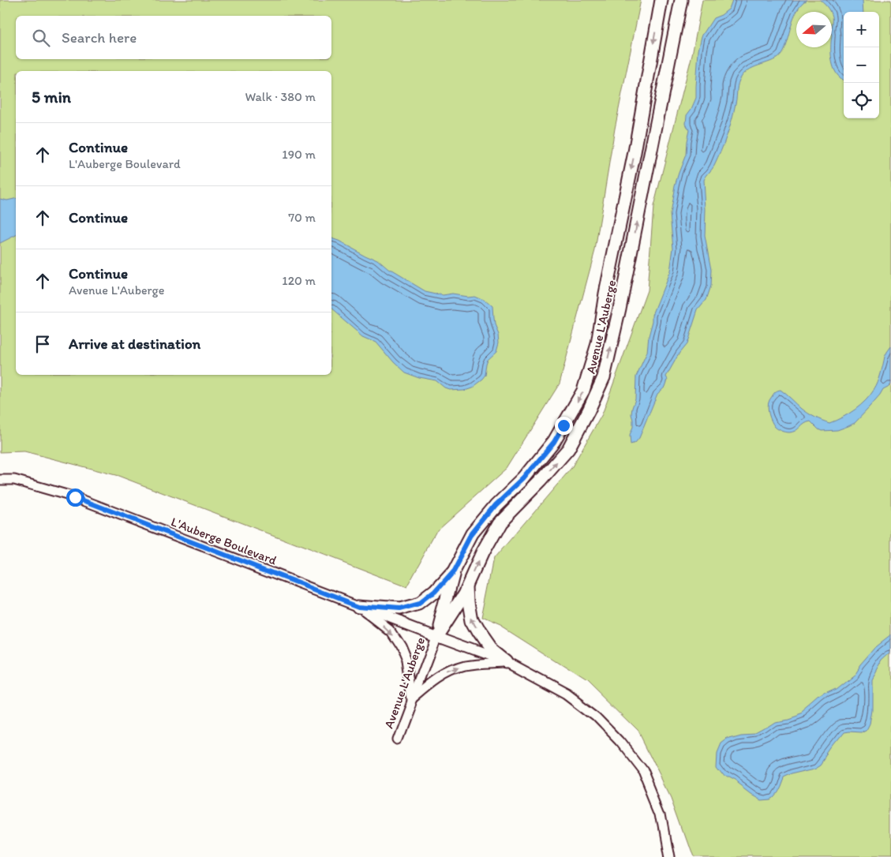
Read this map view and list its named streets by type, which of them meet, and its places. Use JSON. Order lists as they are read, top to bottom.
{
  "streets": {
    "street": ["Avenue L'Auberge", "L'Auberge Boulevard"]
  },
  "crossings": [
    ["Avenue L'Auberge", "L'Auberge Boulevard"]
  ],
  "north": "left",
  "page": {
    "map_buttons": ["+", "−"],
    "search": "Search here",
    "heading": ["5 min", "Walk · 380 m"],
    "list": [
      ["Continue", "L'Auberge Boulevard", "190 m"],
      ["Continue", "70 m"],
      ["Continue", "Avenue L'Auberge", "120 m"],
      "Arrive at destination"
    ]
  }
}
